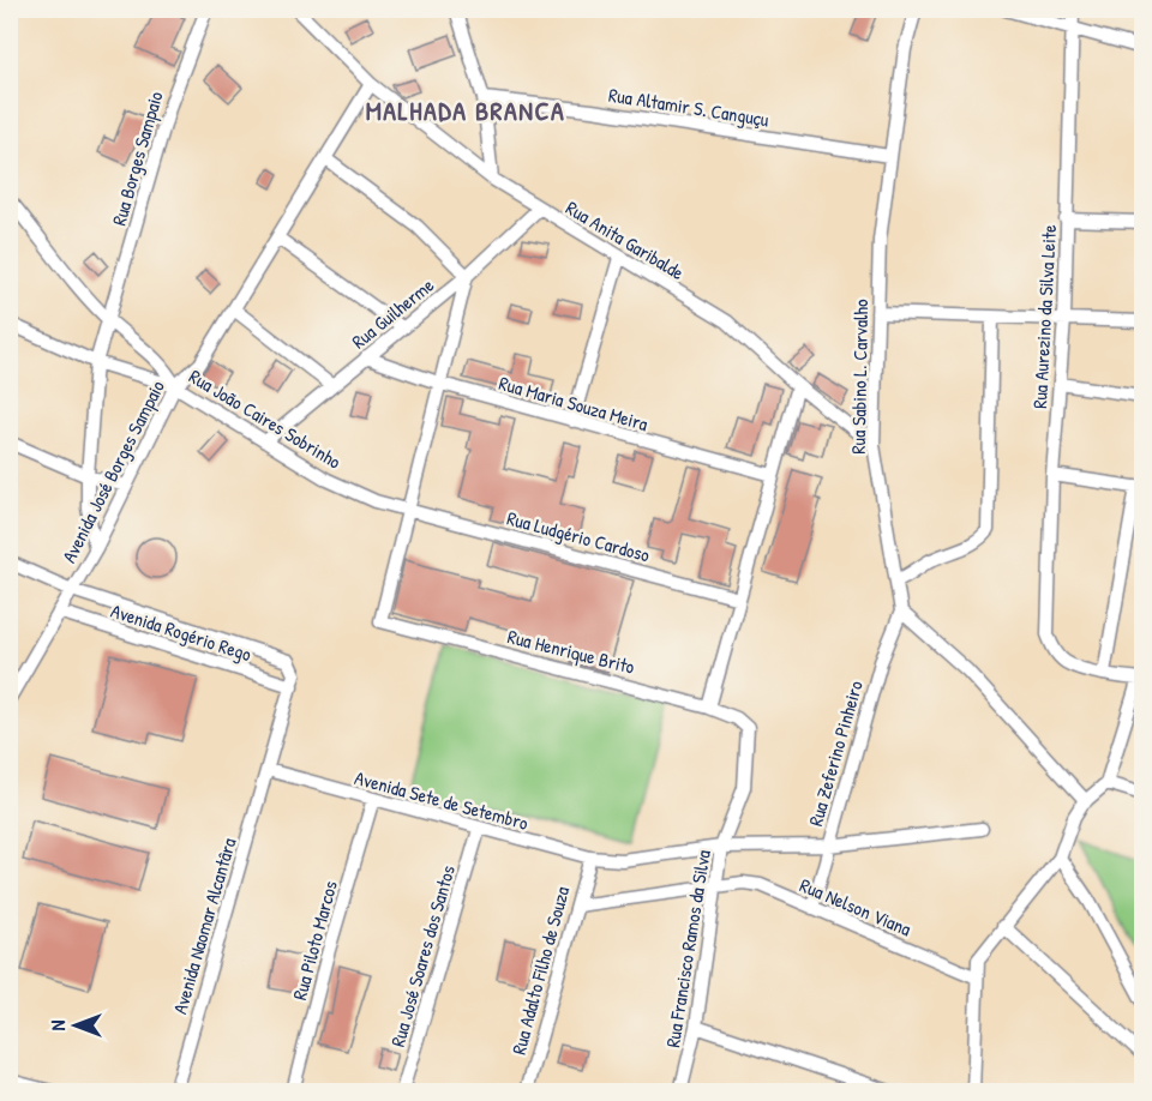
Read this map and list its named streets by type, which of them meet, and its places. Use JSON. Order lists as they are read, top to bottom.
{
  "streets": {
    "street": [
      "Rua Altamir S. Canguçu",
      "Rua Borges Sampaio",
      "Rua Anita Garibalde",
      "Rua Guilherme",
      "Rua Aurezino da Silva Leite",
      "Rua Sabino L. Carvalho",
      "Rua Maria Souza Meira",
      "Rua João Caires Sobrinho",
      "Avenida José Borges Sampaio",
      "Rua Ludgério Cardoso",
      "Avenida Rogério Rego",
      "Rua Henrique Brito",
      "Rua Zeferino Pinheiro",
      "Avenida Sete de Setembro",
      "Rua Nelson Viana",
      "Avenida Naomar Alcantâra",
      "Rua Piloto Marcos",
      "Rua Francisco Ramos da Silva",
      "Rua José Soares dos Santos",
      "Rua Adalto Filho de Souza"
    ]
  },
  "crossings": [
    ["Rua Altamir S. Canguçu", "Rua Sabino L. Carvalho"],
    ["Rua Borges Sampaio", "Rua João Caires Sobrinho"],
    ["Rua Borges Sampaio", "Avenida José Borges Sampaio"],
    ["Rua Anita Garibalde", "Rua Guilherme"],
    ["Rua Anita Garibalde", "Rua Sabino L. Carvalho"],
    ["Rua Anita Garibalde", "Avenida José Borges Sampaio"],
    ["Rua Guilherme", "Rua Maria Souza Meira"],
    ["Rua Guilherme", "Rua João Caires Sobrinho"],
    ["Rua Sabino L. Carvalho", "Rua Zeferino Pinheiro"],
    ["Rua João Caires Sobrinho", "Avenida José Borges Sampaio"],
    ["Rua João Caires Sobrinho", "Rua Ludgério Cardoso"],
    ["Rua João Caires Sobrinho", "Rua Henrique Brito"],
    ["Avenida José Borges Sampaio", "Avenida Rogério Rego"],
    ["Rua Ludgério Cardoso", "Rua Henrique Brito"],
    ["Rua Henrique Brito", "Rua Francisco Ramos da Silva"],
    ["Rua Zeferino Pinheiro", "Avenida Sete de Setembro"],
    ["Rua Zeferino Pinheiro", "Rua Nelson Viana"],
    ["Avenida Sete de Setembro", "Avenida Naomar Alcantâra"],
    ["Avenida Sete de Setembro", "Rua Piloto Marcos"],
    ["Avenida Sete de Setembro", "Rua Francisco Ramos da Silva"],
    ["Avenida Sete de Setembro", "Rua José Soares dos Santos"],
    ["Avenida Sete de Setembro", "Rua Adalto Filho de Souza"],
    ["Rua Nelson Viana", "Rua Francisco Ramos da Silva"],
    ["Rua Nelson Viana", "Rua Adalto Filho de Souza"]
  ],
  "districts": ["MALHADA BRANCA"],
  "north": "left"
}
